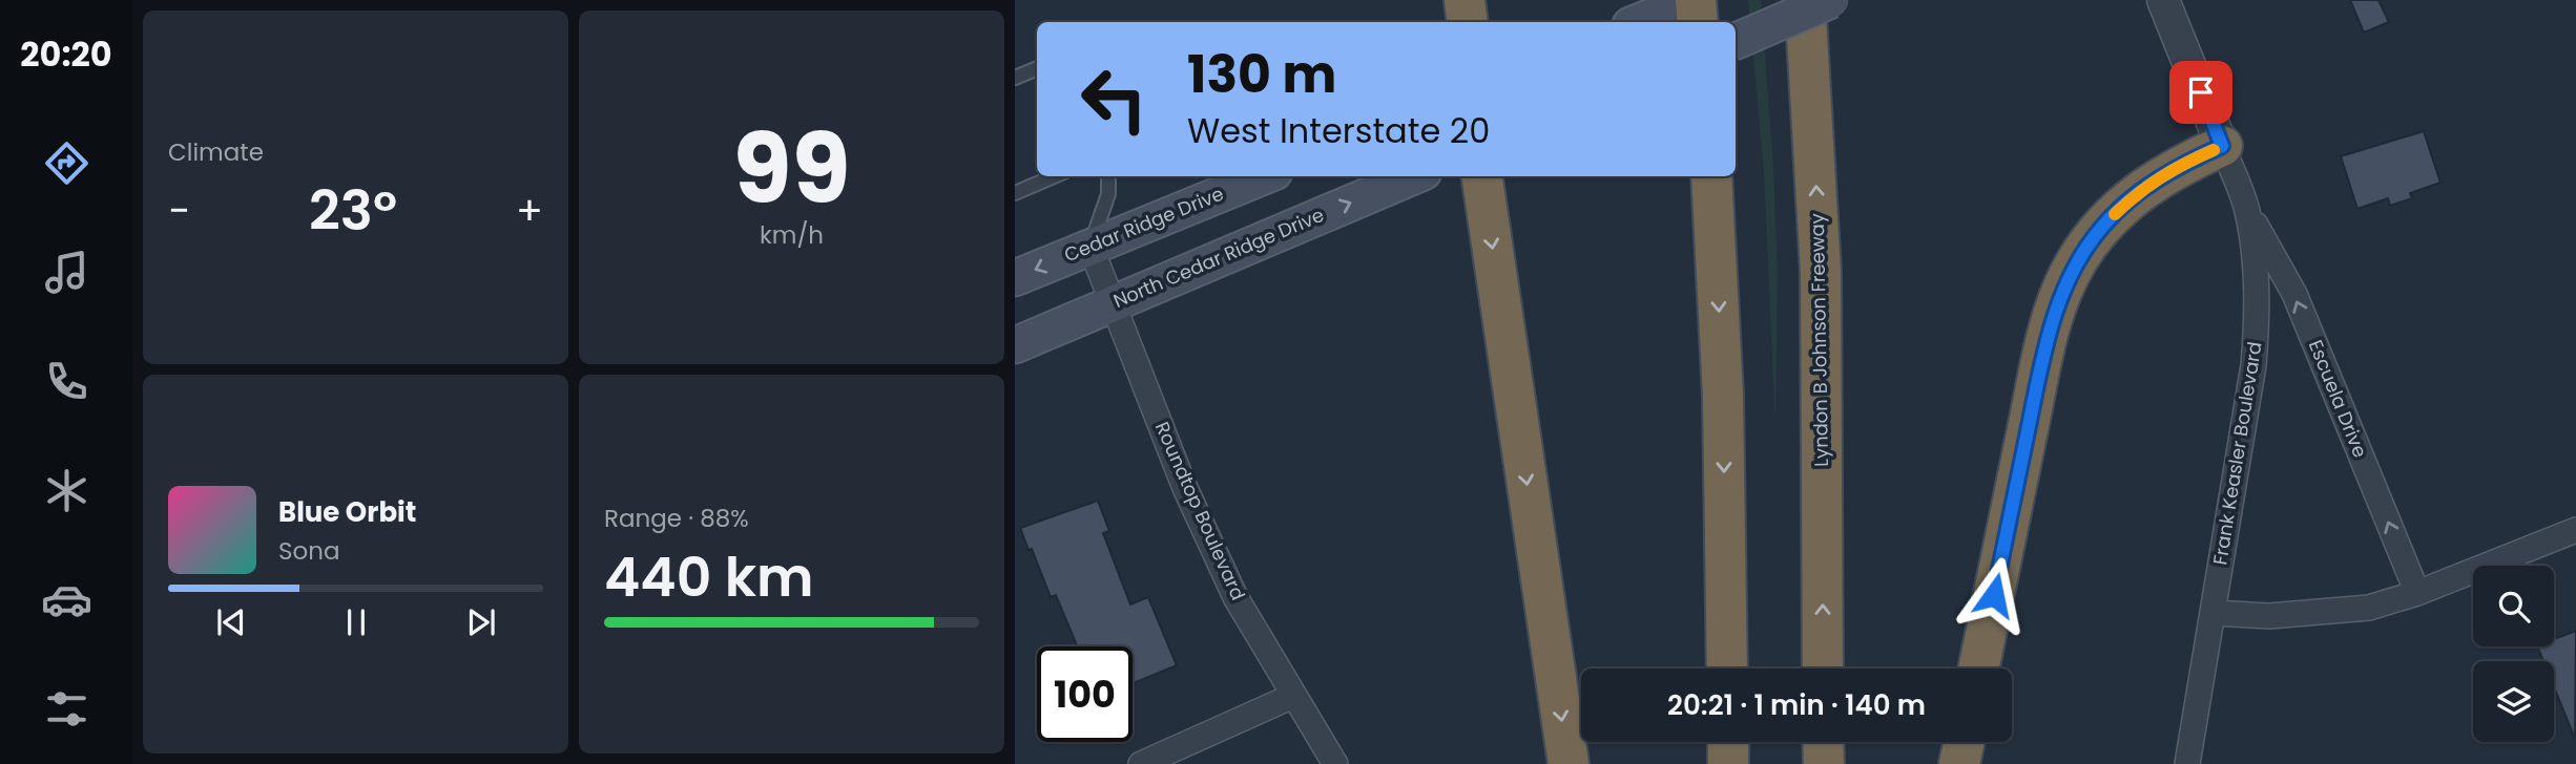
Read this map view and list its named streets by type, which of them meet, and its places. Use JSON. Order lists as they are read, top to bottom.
{
  "streets": {
    "highway": ["Lyndon B Johnson Freeway"],
    "main road": ["Cedar Ridge Drive", "North Cedar Ridge Drive"],
    "street": ["Escuela Drive", "Frank Keasler Boulevard", "Roundtop Boulevard"]
  },
  "crossings": [
    ["Cedar Ridge Drive", "Roundtop Boulevard"],
    ["North Cedar Ridge Drive", "Roundtop Boulevard"],
    ["Escuela Drive", "Frank Keasler Boulevard"]
  ],
  "one_way": ["North Cedar Ridge Drive", "Escuela Drive"],
  "page": {
    "tabs": "20:20",
    "tile": [
      "Climate",
      ["99", "km/h"],
      ["Range · 88%", "440 km"]
    ],
    "turn": ["130 m", "West Interstate 20"],
    "heat": ["−", "23°", "+"],
    "song": ["Blue Orbit", "Sona"],
    "limit": "100",
    "trip": "20:21 · 1 min · 140 m"
  }
}
